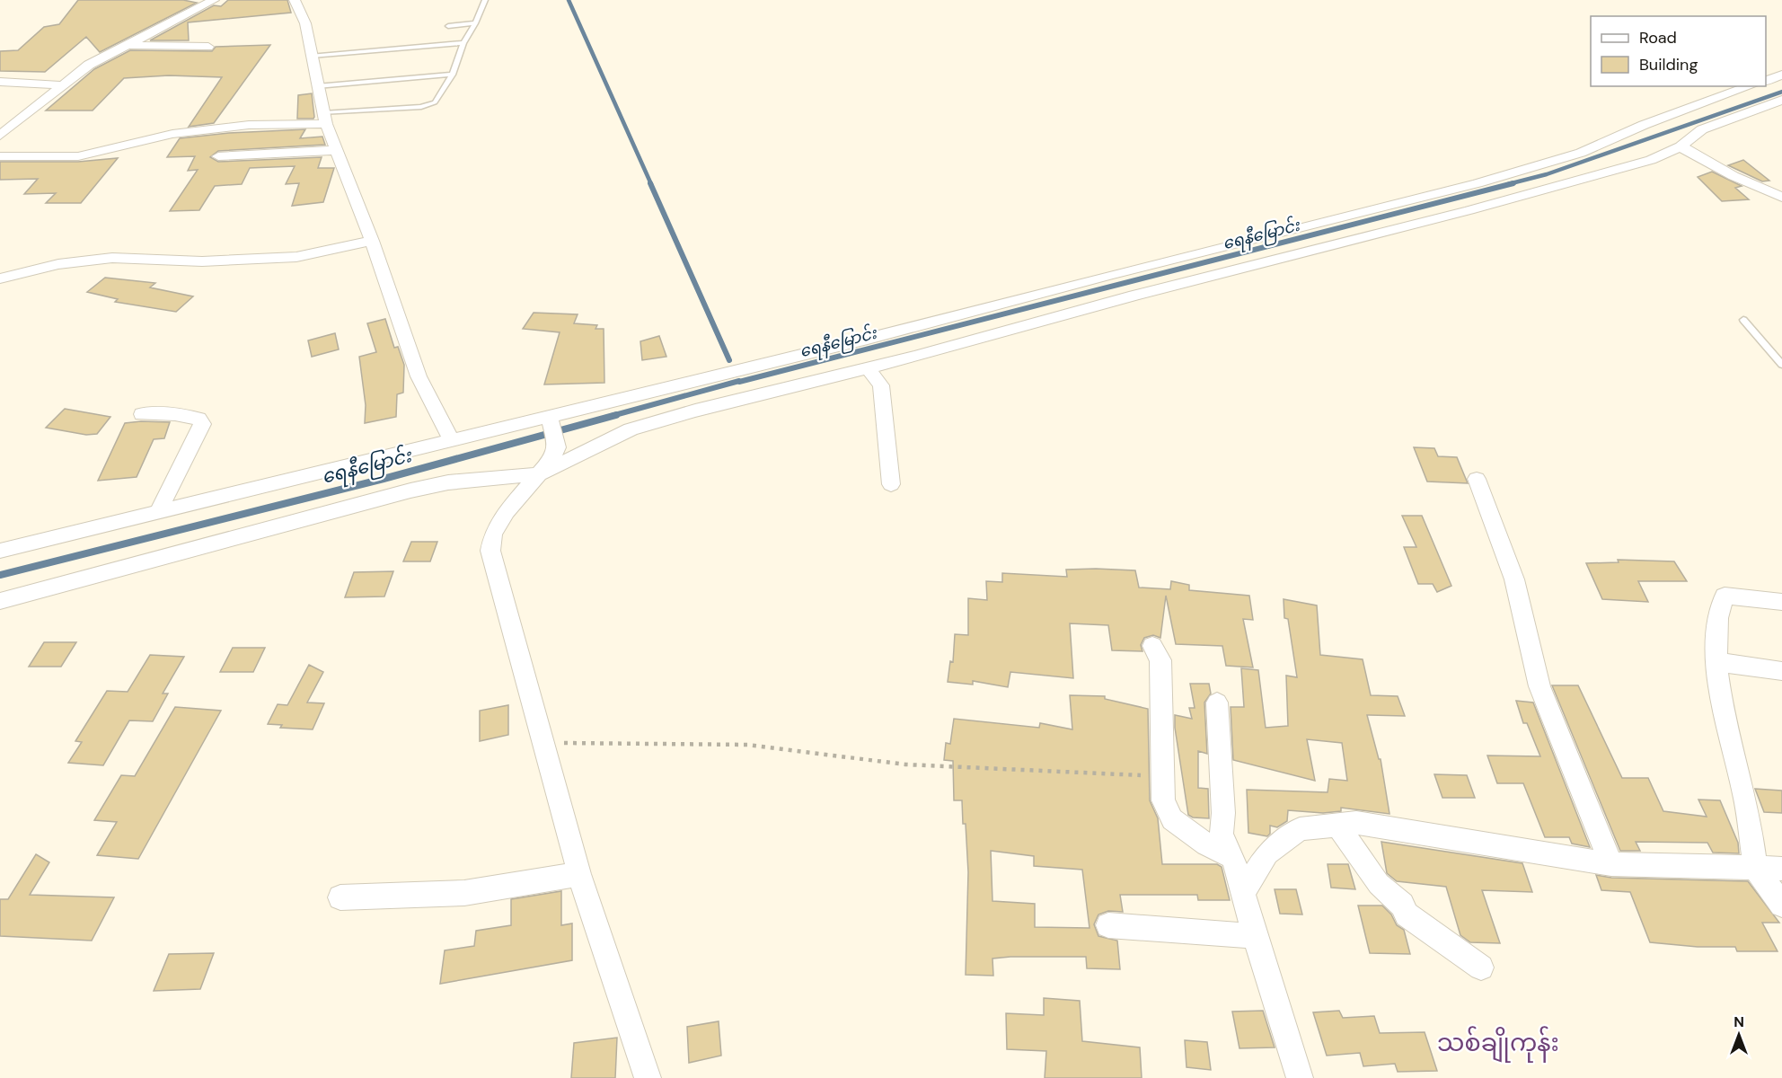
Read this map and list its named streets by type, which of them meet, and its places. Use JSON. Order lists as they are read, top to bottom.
{
  "districts": ["သစ်ချိုကုန်း"],
  "water": ["ရေနီမြောင်း"],
  "legend": ["Road", "Building"],
  "north": "top"
}
